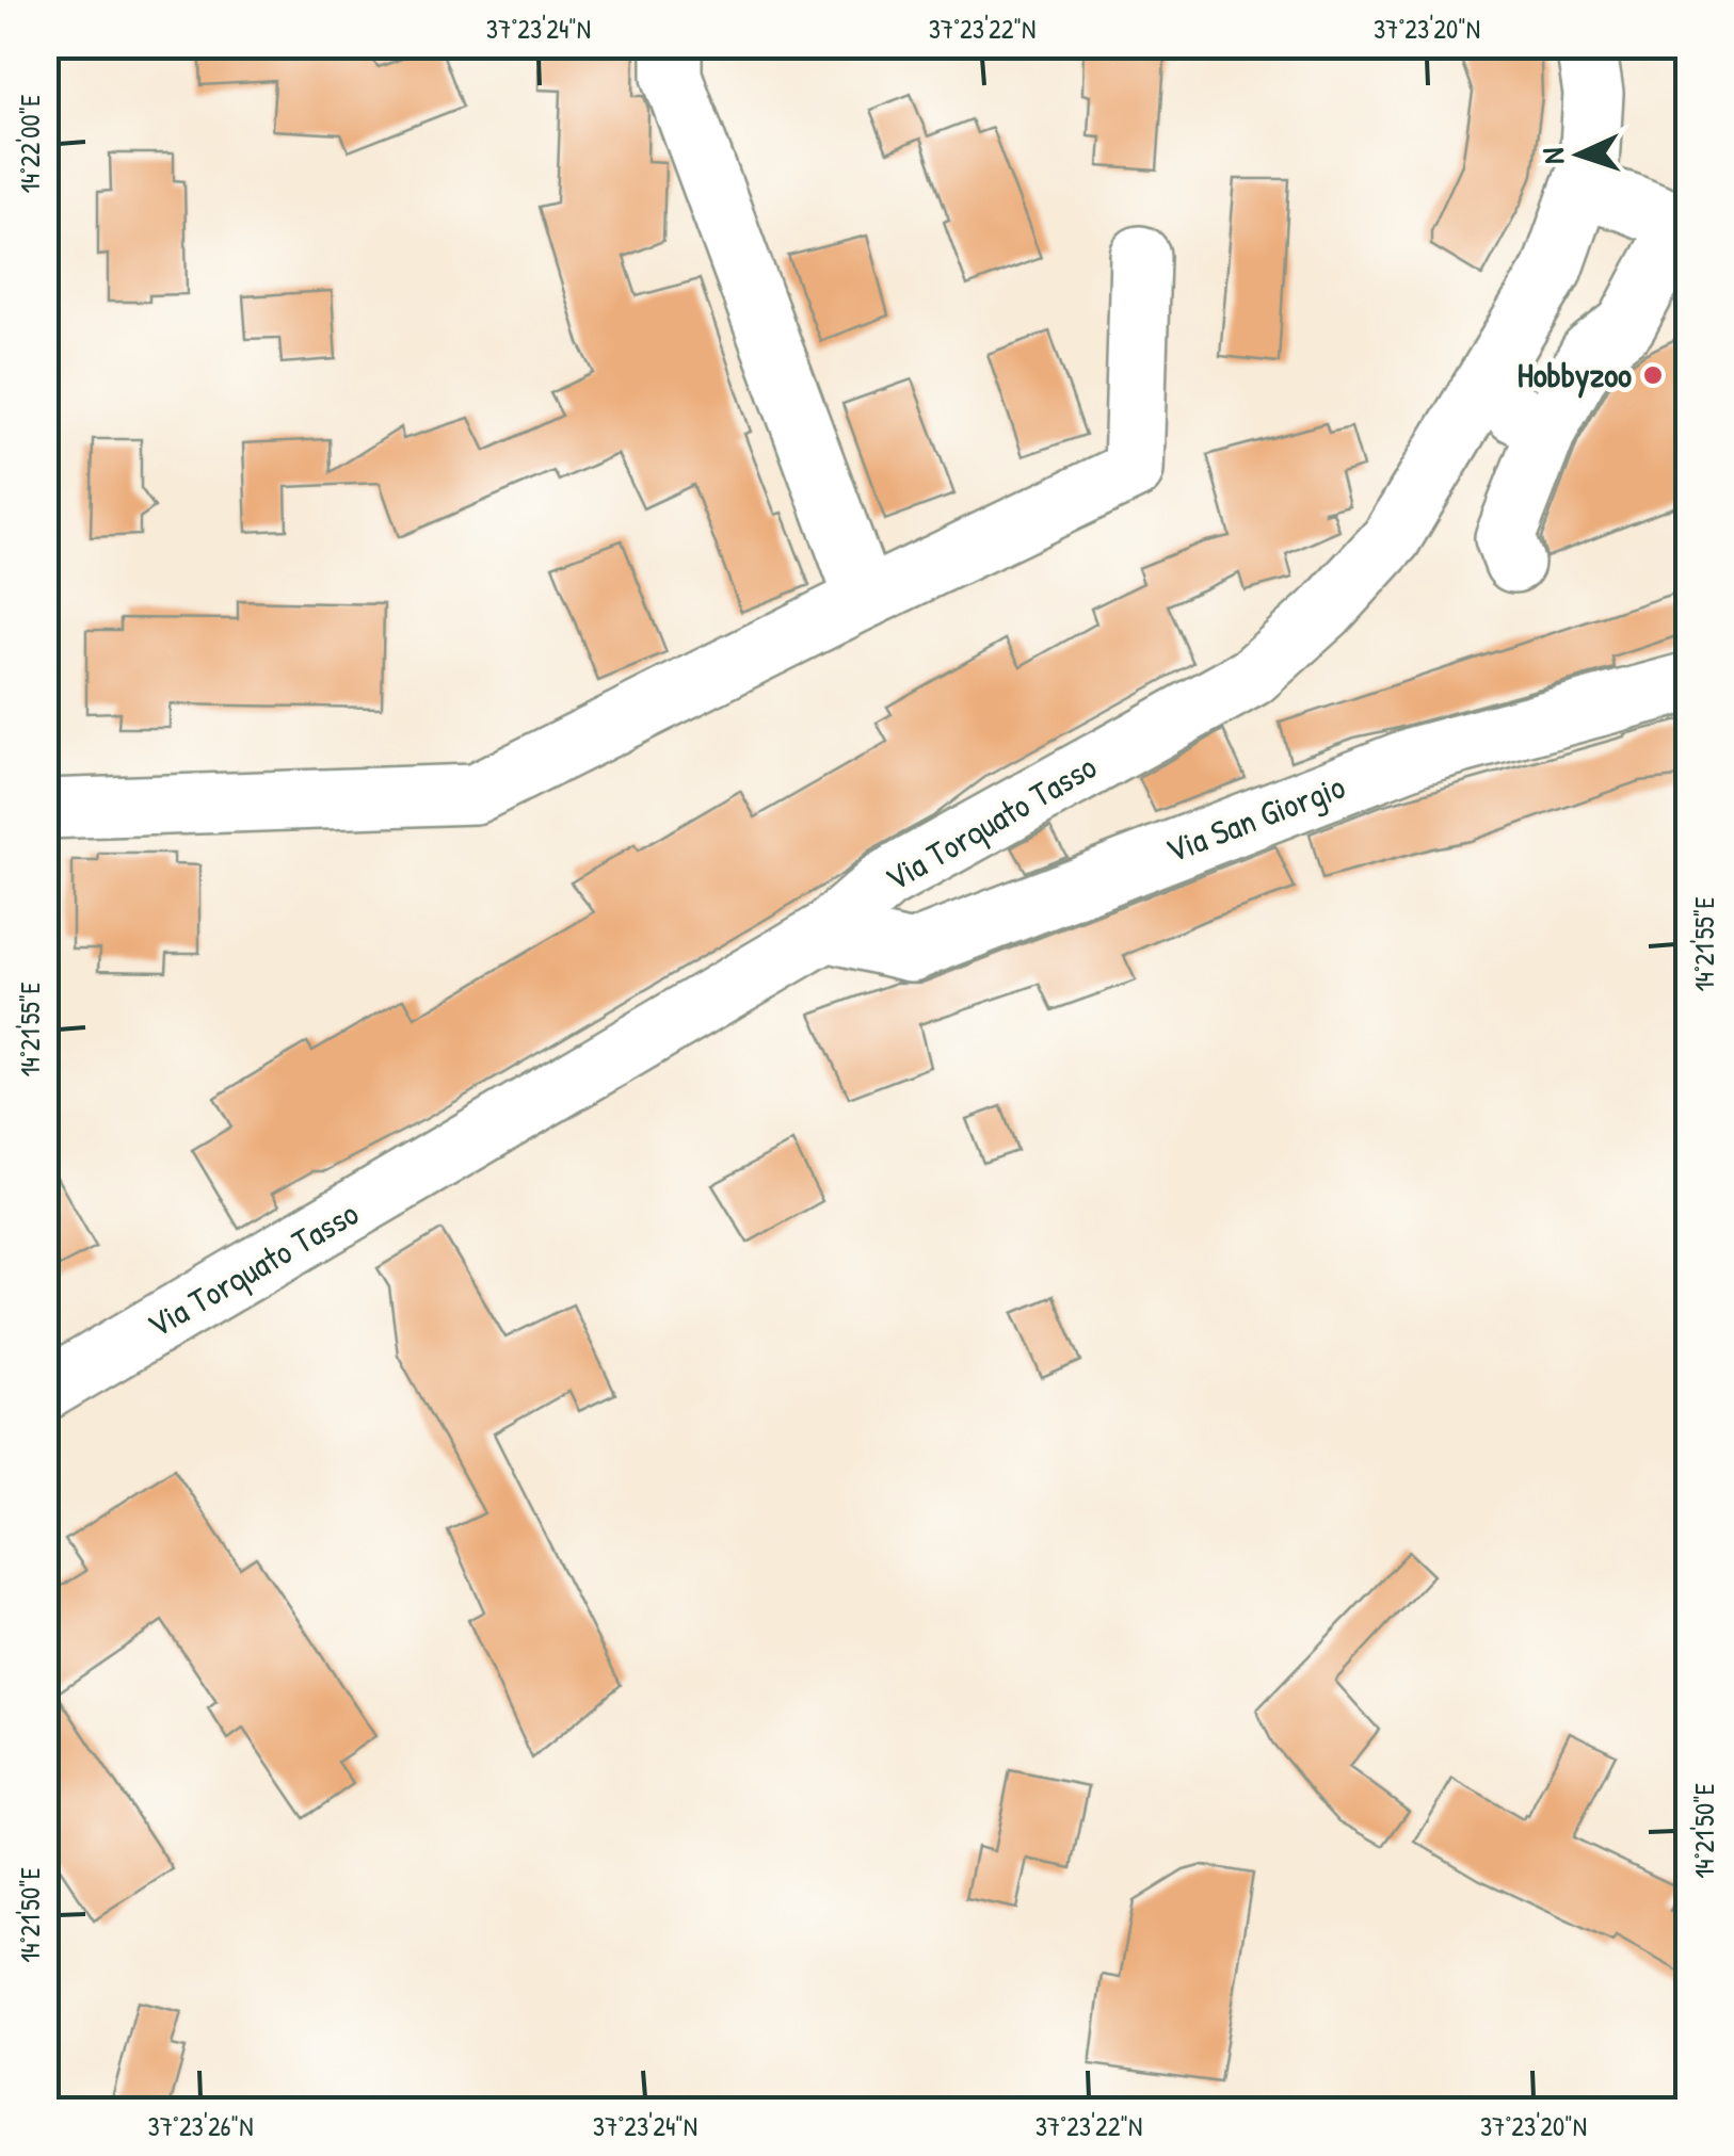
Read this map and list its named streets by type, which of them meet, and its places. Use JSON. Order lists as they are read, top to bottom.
{
  "streets": {
    "street": ["Via San Giorgio", "Via Torquato Tasso"]
  },
  "crossings": [
    ["Via San Giorgio", "Via Torquato Tasso"]
  ],
  "places": ["Hobbyzoo"],
  "north": "left",
  "coordinates": [
    "37°23'24\"N",
    "37°23'22\"N",
    "37°23'20\"N",
    "14°22'00\"E",
    "14°21'55\"E",
    "14°21'50\"E",
    "37°23'26\"N"
  ]
}
